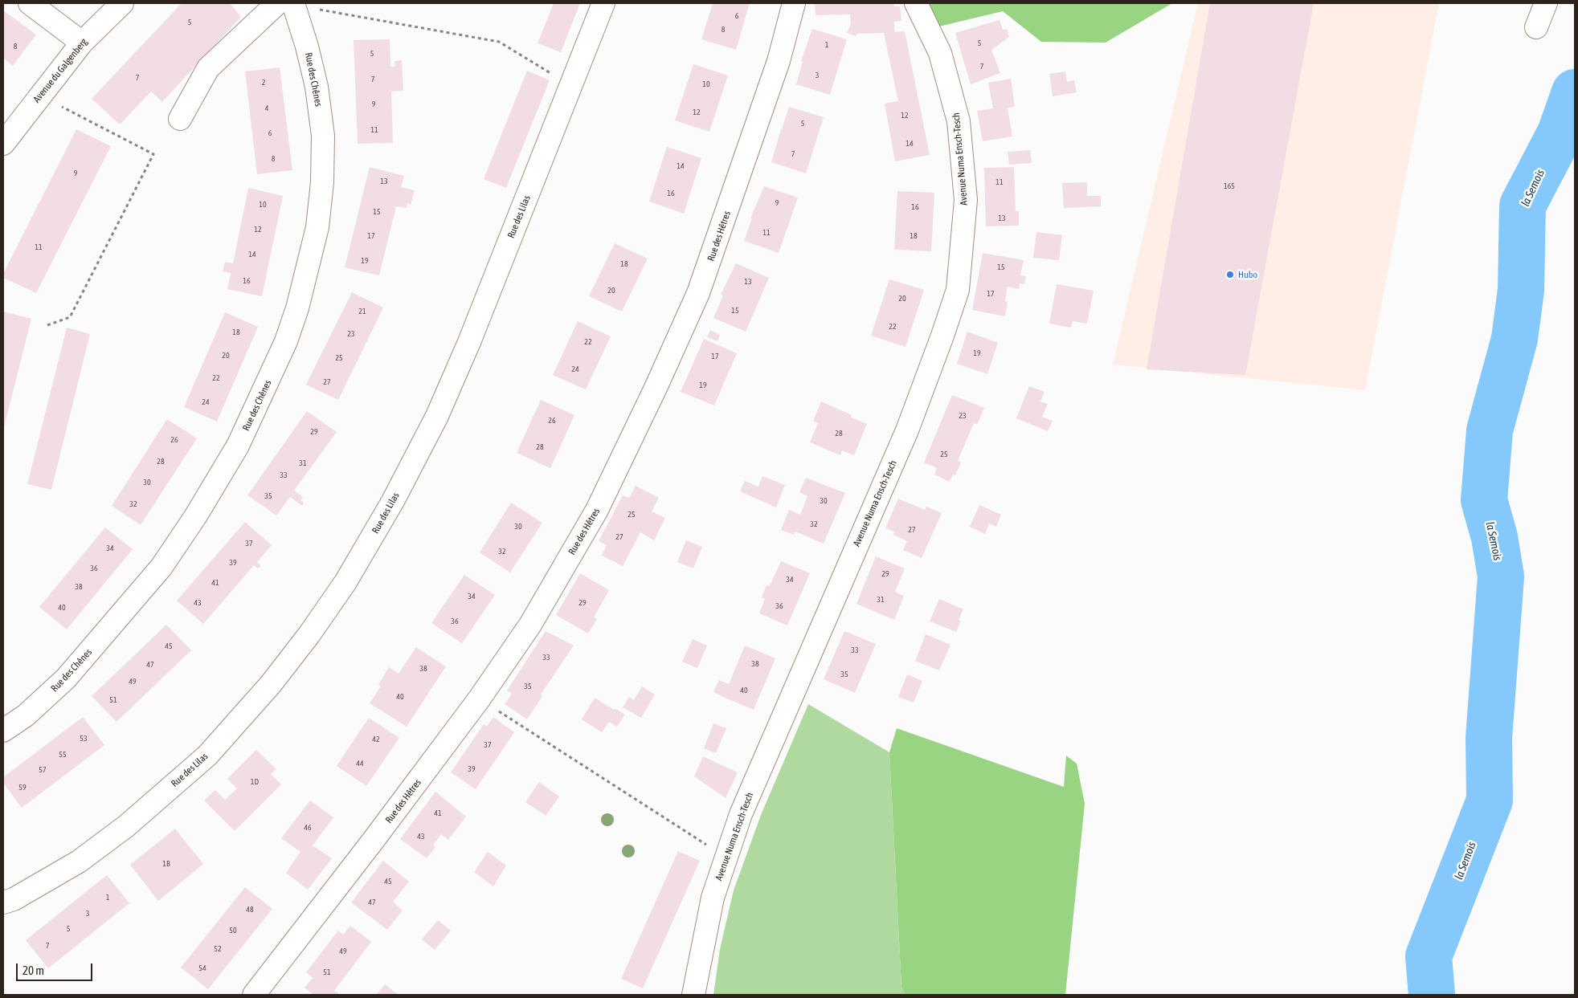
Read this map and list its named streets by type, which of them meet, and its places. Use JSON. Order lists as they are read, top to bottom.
{
  "streets": {
    "street": [
      "Avenue du Galgenberg",
      "Rue des Chênes",
      "Avenue Numa Ensch-Tesch",
      "Rue des Lilas",
      "Rue des Hêtres"
    ]
  },
  "water": ["la Semois"],
  "places": ["Hubo"],
  "house_numbers": [
    "6",
    "5",
    "8",
    "5",
    "1",
    "8",
    "5",
    "7",
    "3",
    "7",
    "7",
    "2",
    "10",
    "9",
    "4",
    "12",
    "12",
    "5",
    "11",
    "6",
    "14",
    "7",
    "8",
    "14",
    "9",
    "13",
    "11",
    "165",
    "16",
    "9",
    "10",
    "16",
    "15",
    "13",
    "12",
    "11",
    "17",
    "18",
    "11",
    "14",
    "19",
    "18",
    "15",
    "16",
    "13",
    "20",
    "17",
    "20",
    "15",
    "21",
    "22",
    "18",
    "23",
    "22",
    "19",
    "20",
    "17",
    "25",
    "24",
    "22",
    "27",
    "19",
    "24",
    "23",
    "26",
    "29",
    "28",
    "26",
    "28",
    "25",
    "28",
    "31",
    "33",
    "30",
    "35",
    "30",
    "32",
    "25",
    "32",
    "30",
    "27",
    "27",
    "37",
    "34",
    "32",
    "39",
    "36",
    "29",
    "34",
    "41",
    "38",
    "34",
    "31",
    "43",
    "29",
    "36",
    "40",
    "36",
    "45",
    "33",
    "33",
    "38",
    "47",
    "38",
    "35",
    "49",
    "35",
    "40",
    "40",
    "51",
    "53",
    "42",
    "37",
    "55",
    "44",
    "39",
    "57",
    "1D",
    "59",
    "41",
    "46",
    "43",
    "1B",
    "45",
    "1",
    "47",
    "48",
    "3",
    "5",
    "50",
    "7",
    "52",
    "49",
    "54",
    "51"
  ],
  "scale_bar": "20 m"
}
